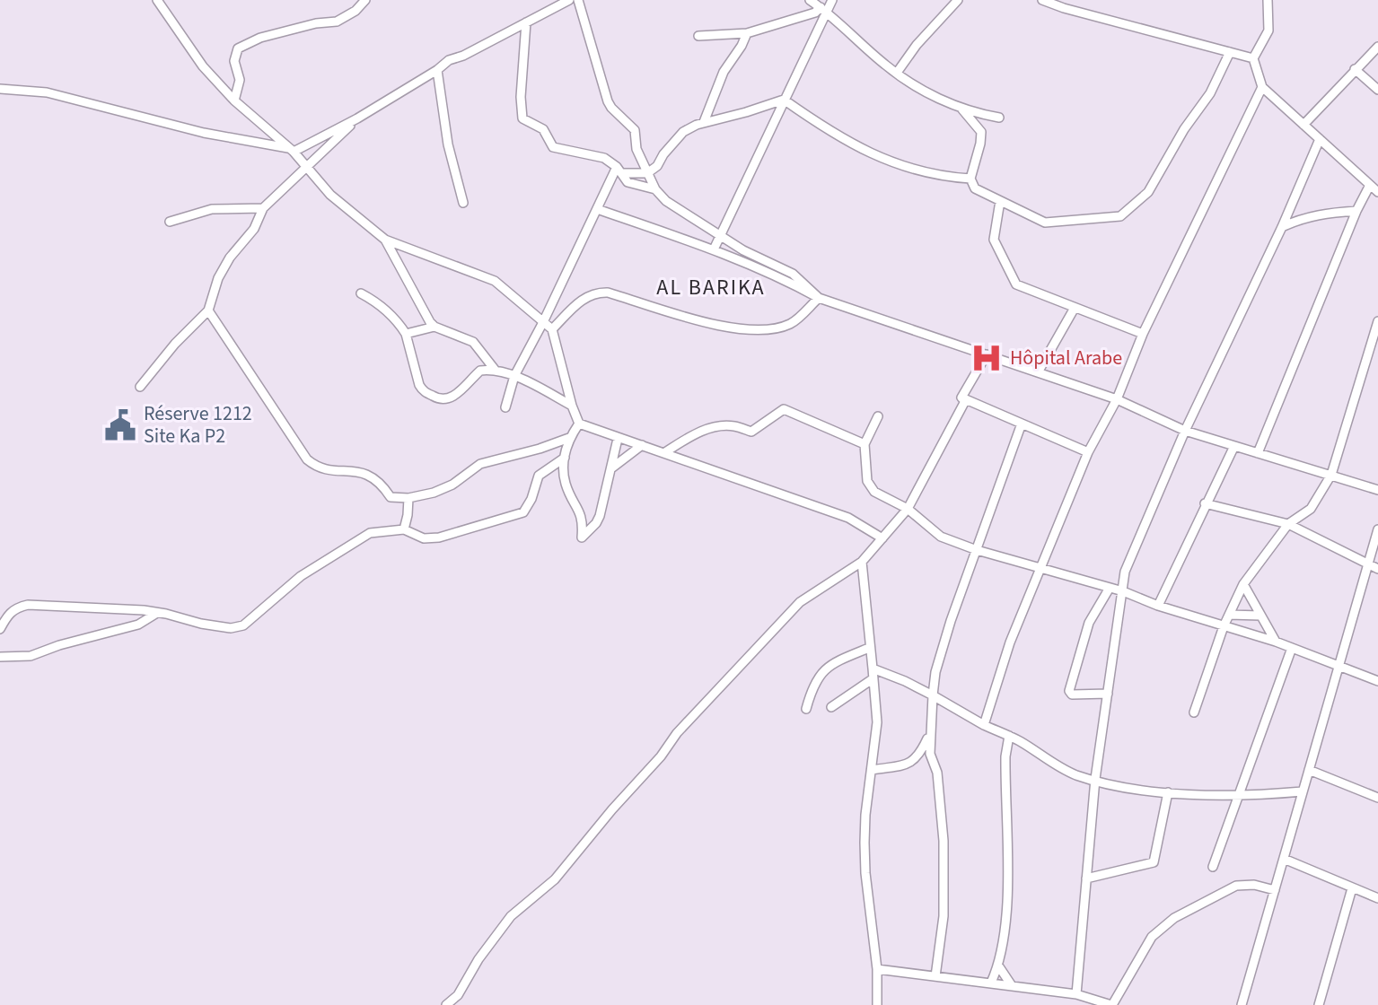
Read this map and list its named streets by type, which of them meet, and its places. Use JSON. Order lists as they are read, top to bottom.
{
  "districts": ["AL BARIKA"],
  "places": {
    "hospital": ["Hôpital Arabe"],
    "public building": ["Réserve 1212 Site Ka P2"]
  }
}
